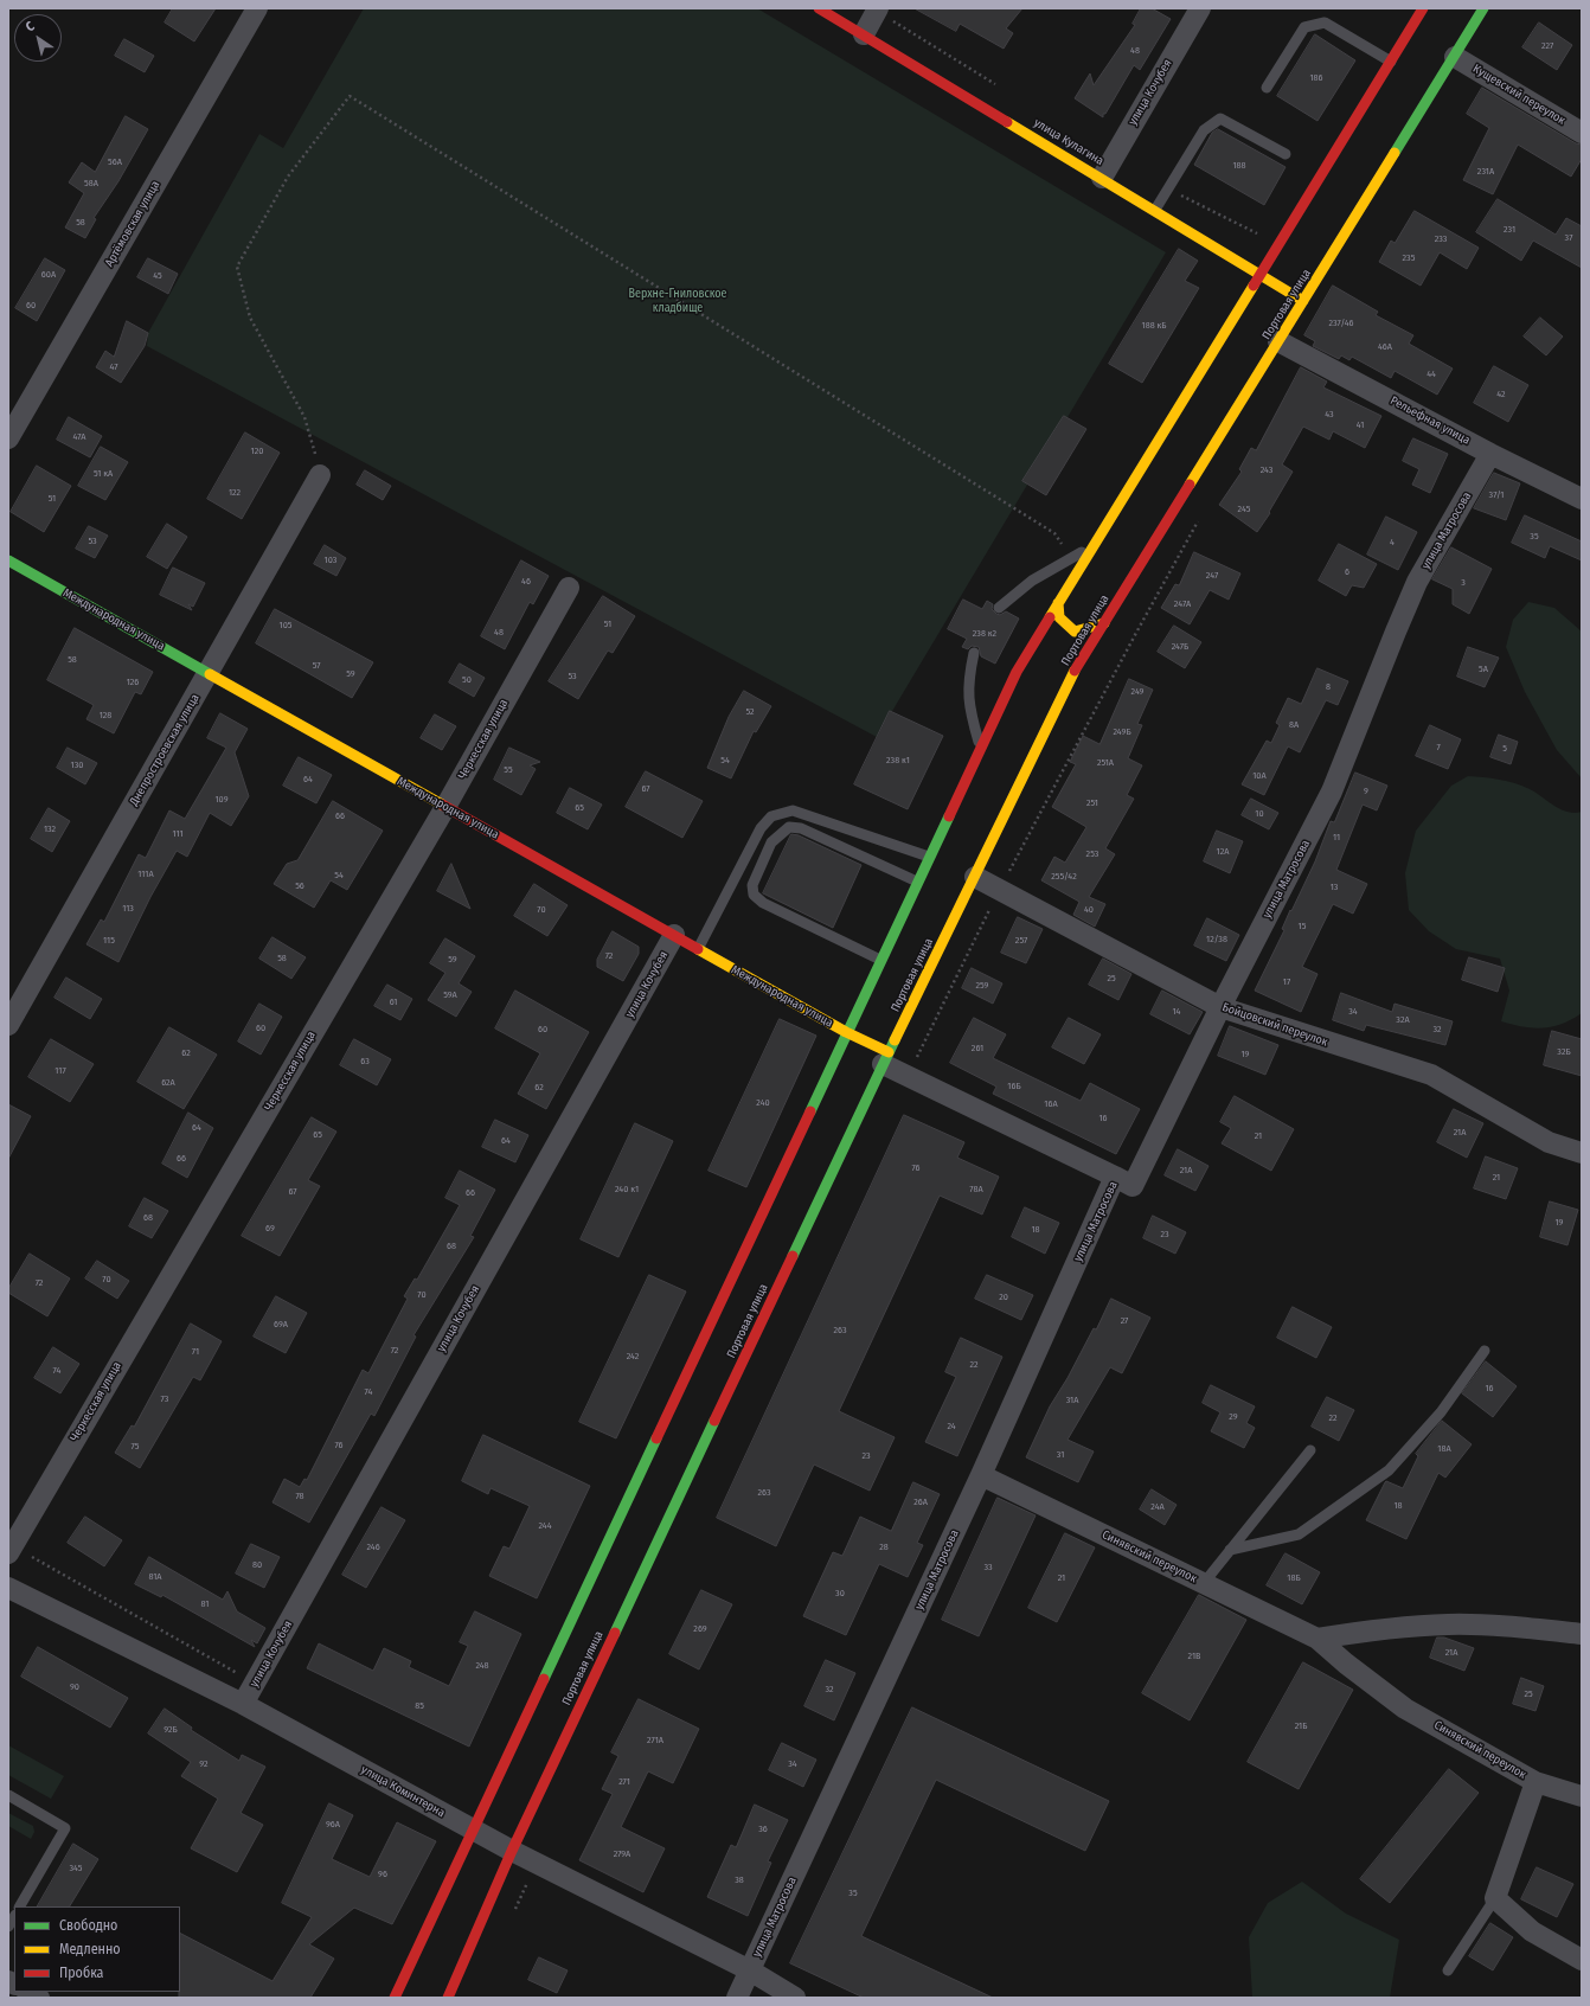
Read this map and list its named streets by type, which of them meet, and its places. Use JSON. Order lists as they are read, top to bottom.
{
  "streets": {
    "main road": ["улица Кулагина", "Портовая улица", "Международная улица"],
    "street": [
      "улица Кочубея",
      "Кущевский переулок",
      "Артёмовская улица",
      "Рельефная улица",
      "улица Матросова",
      "Черкесская улица",
      "Днепростроевская улица",
      "Бойцовский переулок",
      "Синявский переулок",
      "улица Коминтерна"
    ]
  },
  "crossings": [
    ["улица Кочубея", "улица Кулагина"],
    ["улица Кочубея", "Международная улица"],
    ["улица Кочубея", "улица Коминтерна"],
    ["Кущевский переулок", "Портовая улица"],
    ["улица Кулагина", "Портовая улица"],
    ["Портовая улица", "Рельефная улица"],
    ["Портовая улица", "Международная улица"],
    ["Портовая улица", "Бойцовский переулок"],
    ["Портовая улица", "улица Коминтерна"],
    ["Рельефная улица", "улица Матросова"],
    ["улица Матросова", "Международная улица"],
    ["улица Матросова", "Бойцовский переулок"],
    ["улица Матросова", "Синявский переулок"],
    ["улица Матросова", "улица Коминтерна"],
    ["Международная улица", "Черкесская улица"],
    ["Международная улица", "Днепростроевская улица"]
  ],
  "parks": ["Верхне-Гниловское кладбище"],
  "house_numbers": [
    "227",
    "48",
    "186",
    "56А",
    "188",
    "231А",
    "58А",
    "58",
    "231",
    "37",
    "233",
    "235",
    "60А",
    "45",
    "60",
    "237/46",
    "188 кБ",
    "46А",
    "47",
    "44",
    "42",
    "43",
    "41",
    "47А",
    "120",
    "243",
    "51 кА",
    "122",
    "37/1",
    "51",
    "245",
    "35",
    "53",
    "4",
    "103",
    "6",
    "247",
    "46",
    "3",
    "247А",
    "51",
    "105",
    "48",
    "238 к2",
    "247Б",
    "58",
    "57",
    "5А",
    "59",
    "53",
    "50",
    "126",
    "8",
    "249",
    "52",
    "128",
    "8А",
    "249Б",
    "7",
    "5",
    "54",
    "238 к1",
    "251А",
    "130",
    "55",
    "10А",
    "64",
    "67",
    "9",
    "109",
    "251",
    "65",
    "10",
    "66",
    "132",
    "111",
    "11",
    "12А",
    "253",
    "111А",
    "54",
    "255/42",
    "56",
    "13",
    "113",
    "70",
    "40",
    "15",
    "12/38",
    "115",
    "257",
    "72",
    "58",
    "59",
    "25",
    "17",
    "259",
    "59А",
    "61",
    "14",
    "34",
    "32А",
    "60",
    "60",
    "32",
    "261",
    "32Б",
    "62",
    "19",
    "63",
    "117",
    "62А",
    "16Б",
    "62",
    "240",
    "16А",
    "16",
    "64",
    "21А",
    "65",
    "21",
    "64",
    "66",
    "76",
    "21А",
    "21",
    "240 к1",
    "78А",
    "67",
    "66",
    "68",
    "19",
    "69",
    "18",
    "23",
    "68",
    "70",
    "72",
    "70",
    "20",
    "27",
    "69А",
    "263",
    "72",
    "71",
    "242",
    "22",
    "74",
    "16",
    "74",
    "73",
    "31А",
    "29",
    "22",
    "24",
    "76",
    "75",
    "18А",
    "31",
    "23",
    "263",
    "78",
    "26А",
    "18",
    "24А",
    "244",
    "246",
    "28",
    "80",
    "33",
    "81А",
    "21",
    "18Б",
    "30",
    "81",
    "269",
    "21А",
    "21В",
    "248",
    "90",
    "32",
    "25",
    "85",
    "21Б",
    "92Б",
    "271А",
    "92",
    "34",
    "271",
    "96А",
    "36",
    "279А",
    "345",
    "96",
    "38",
    "35"
  ],
  "legend": ["Свободно", "Медленно", "Пробка"],
  "north": "top left"
}
